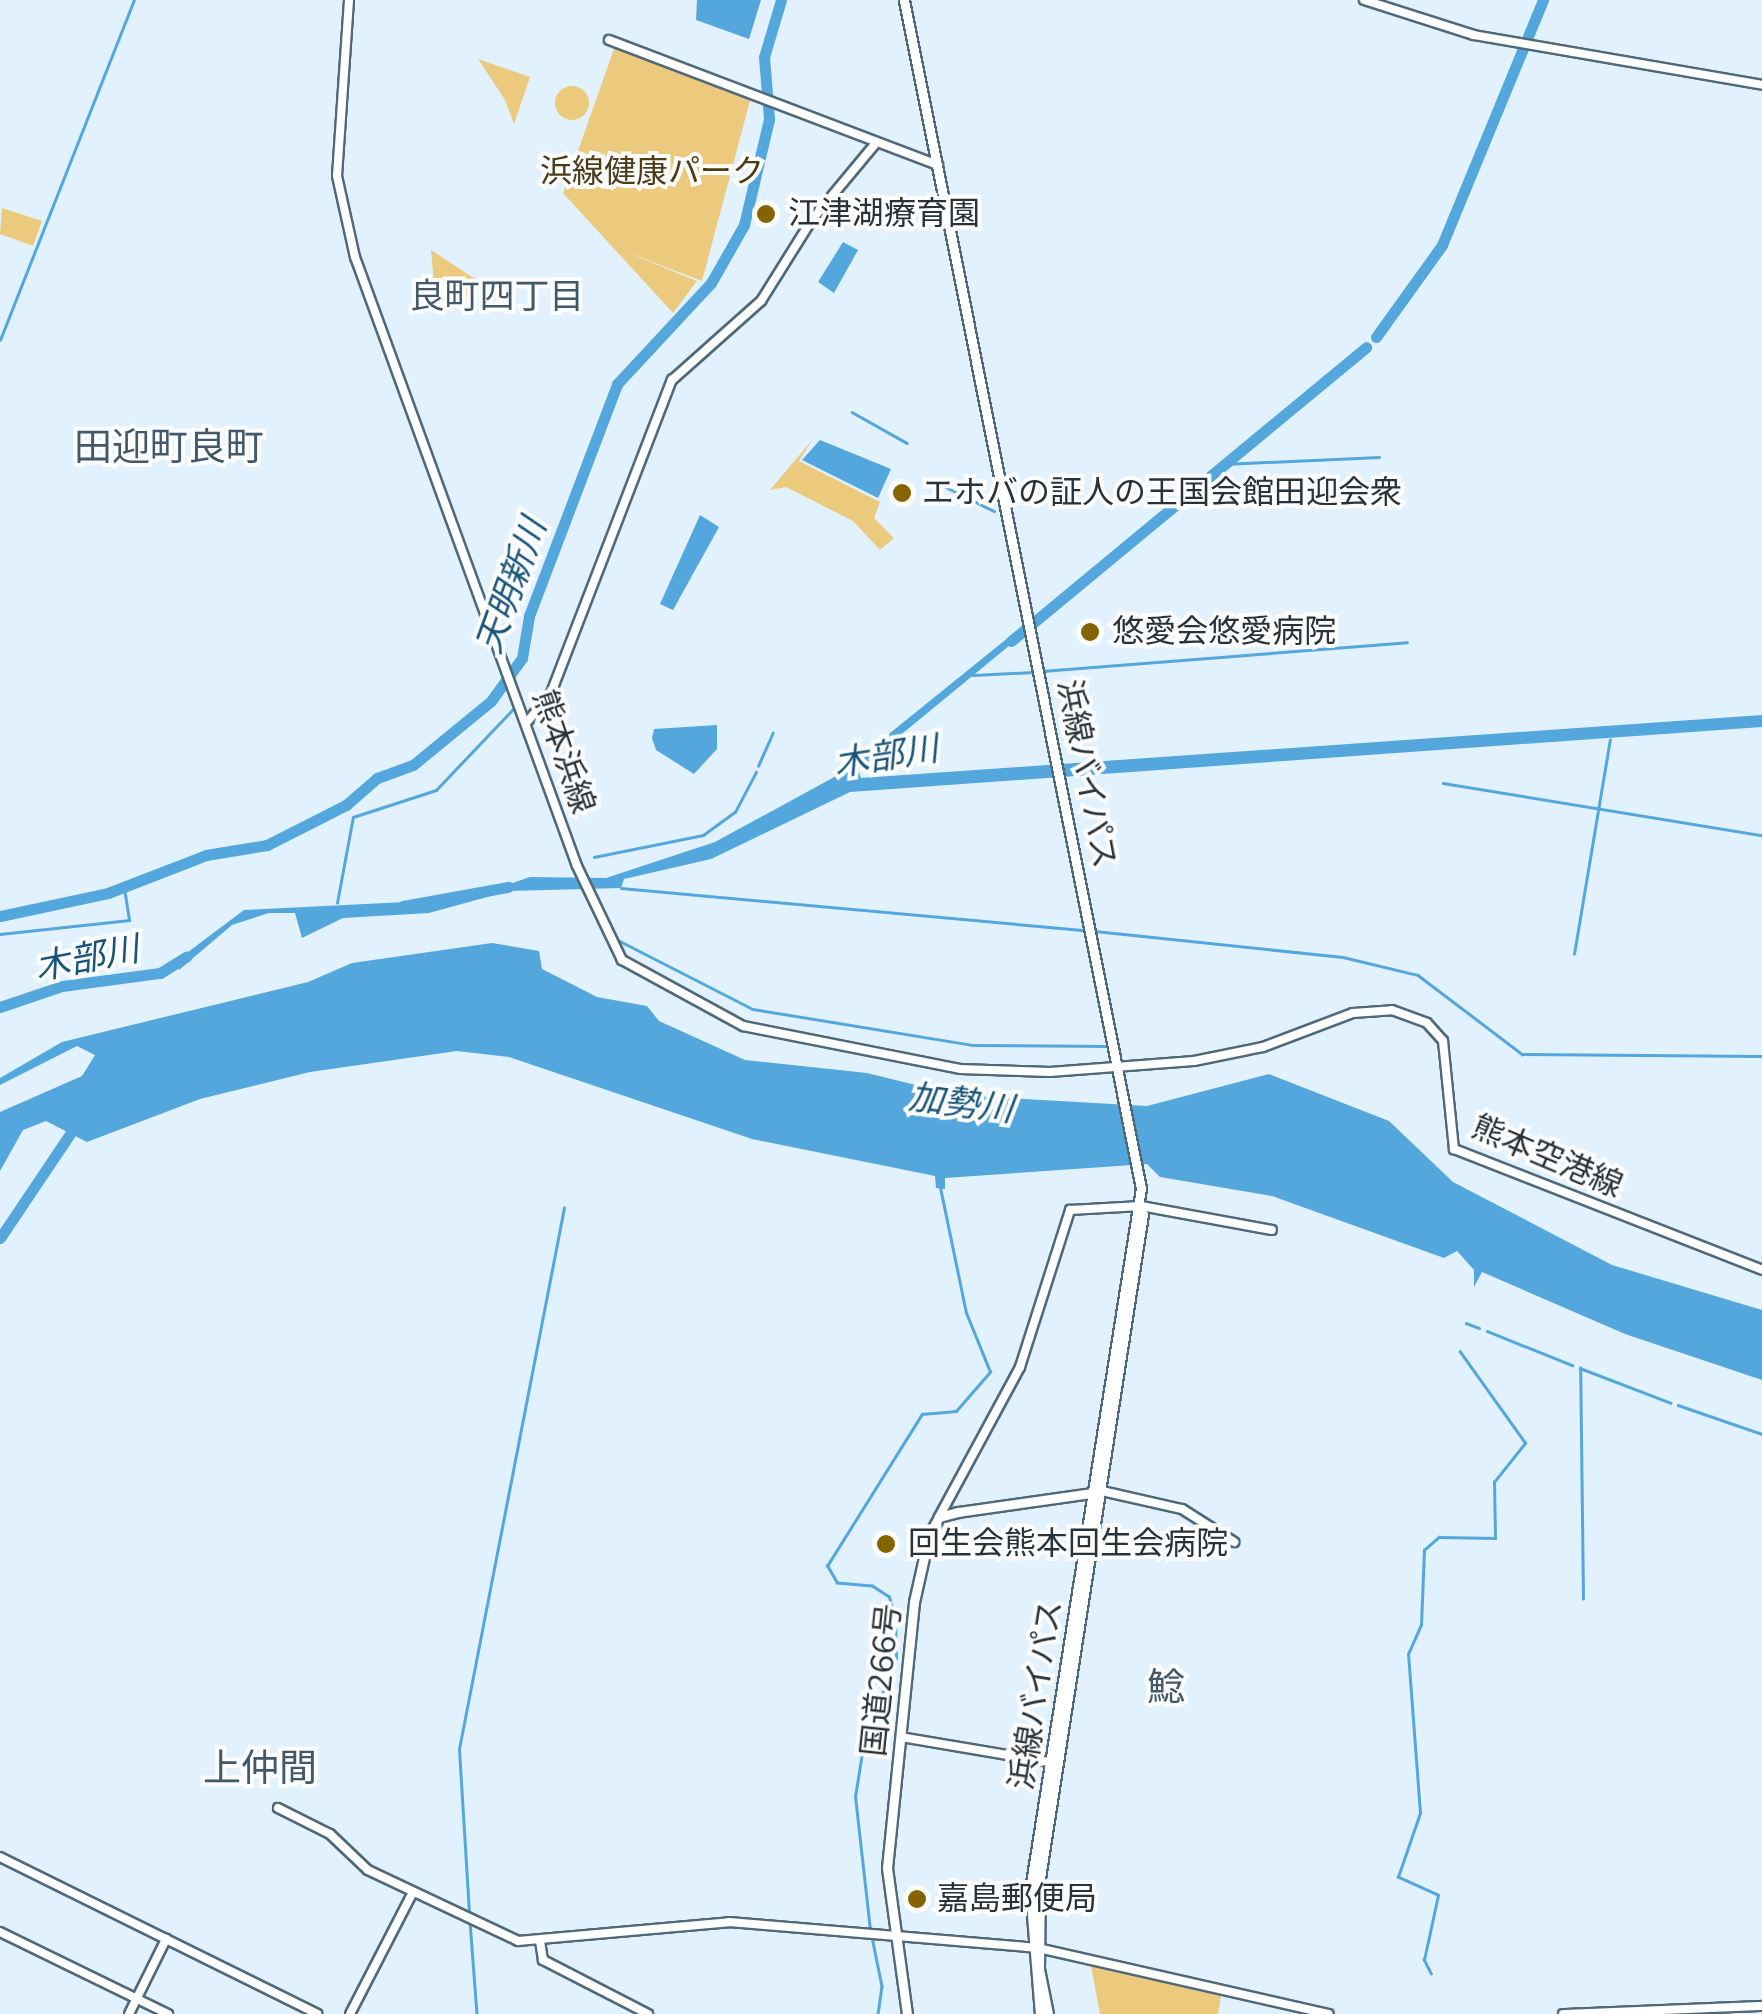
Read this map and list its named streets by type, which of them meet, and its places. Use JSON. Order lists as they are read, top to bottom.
{
  "streets": {
    "highway": ["浜線バイパス", "国道266号"],
    "street": ["熊本浜線", "熊本空港線"]
  },
  "crossings": [
    ["熊本浜線", "浜線バイパス"],
    ["熊本浜線", "熊本空港線"],
    ["浜線バイパス", "熊本空港線"]
  ],
  "districts": [
    "良町四丁目",
    "田迎町良町",
    "鯰",
    "上仲間"
  ],
  "water": ["天明新川", "木部川", "加勢川"],
  "parks": ["浜線健康パーク"],
  "places": [
    "江津湖療育園",
    "エホバの証人の王国会館田迎会衆",
    "悠愛会悠愛病院",
    "回生会熊本回生会病院",
    "嘉島郵便局"
  ]
}
